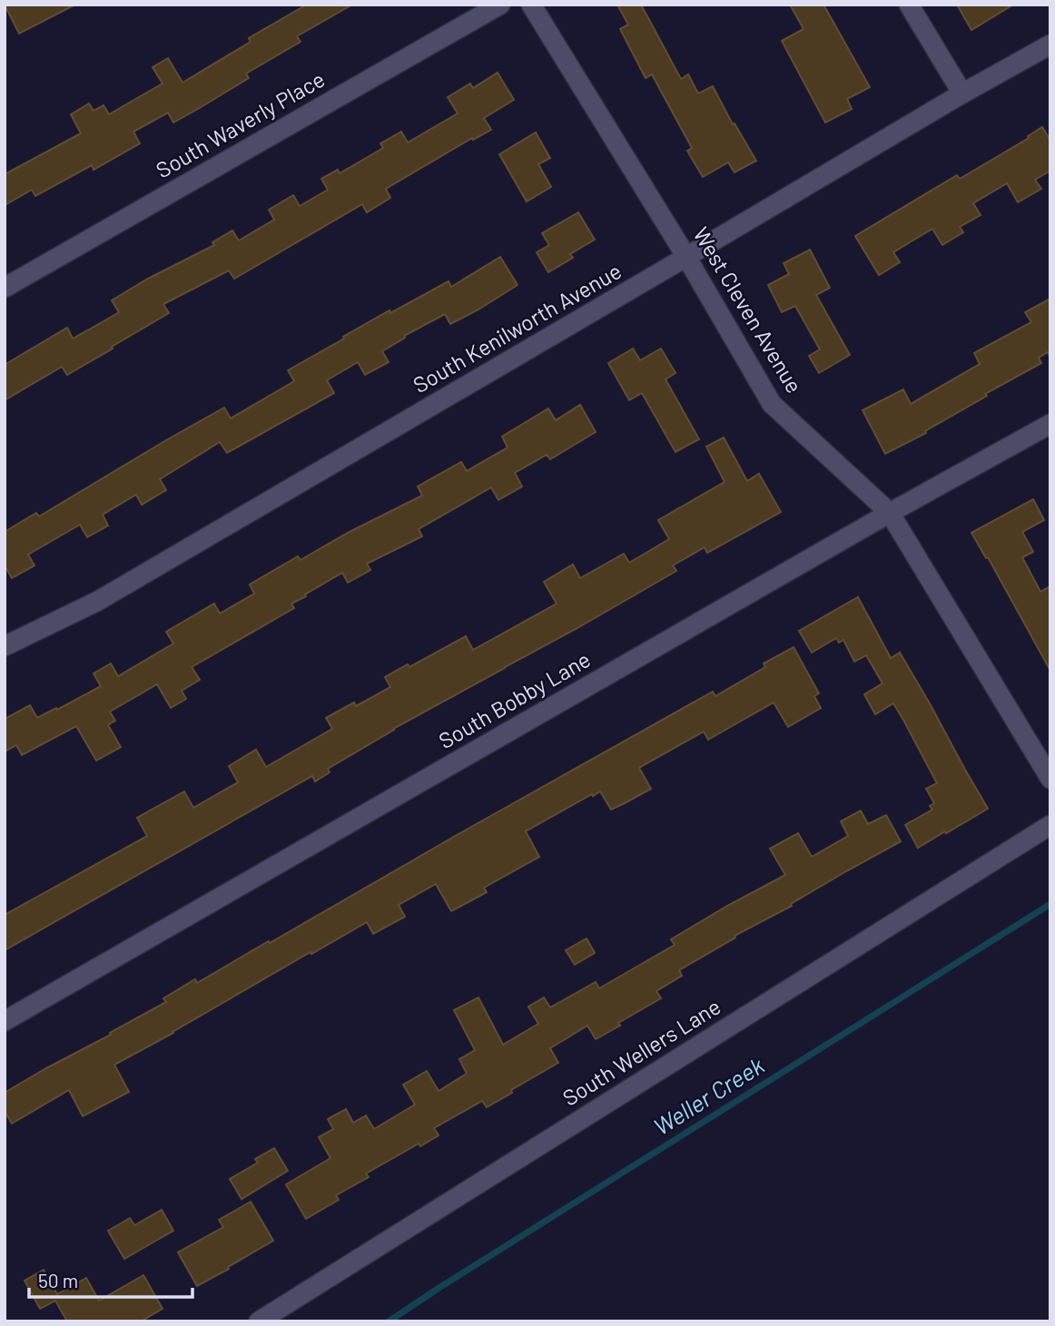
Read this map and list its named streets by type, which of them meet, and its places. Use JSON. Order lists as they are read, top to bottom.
{
  "streets": {
    "street": [
      "South Waverly Place",
      "West Cleven Avenue",
      "South Kenilworth Avenue",
      "South Bobby Lane",
      "South Wellers Lane"
    ]
  },
  "crossings": [
    ["West Cleven Avenue", "South Kenilworth Avenue"],
    ["West Cleven Avenue", "South Bobby Lane"]
  ],
  "water": ["Weller Creek"],
  "scale_bar": "50 m"
}
